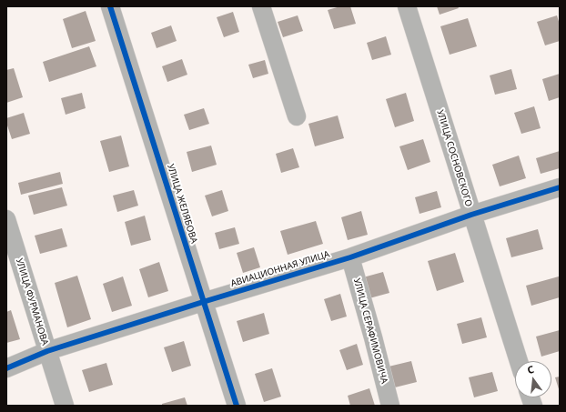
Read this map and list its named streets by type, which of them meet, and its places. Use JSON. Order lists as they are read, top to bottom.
{
  "streets": {
    "street": [
      "УЛИЦА СОСНОВСКОГО",
      "УЛИЦА ЖЕЛЯБОВА",
      "АВИАЦИОННАЯ УЛИЦА",
      "УЛИЦА ФУРМАНОВА",
      "УЛИЦА СЕРАФИМОВИЧА"
    ]
  },
  "crossings": [
    ["УЛИЦА СОСНОВСКОГО", "АВИАЦИОННАЯ УЛИЦА"],
    ["УЛИЦА ЖЕЛЯБОВА", "АВИАЦИОННАЯ УЛИЦА"],
    ["АВИАЦИОННАЯ УЛИЦА", "УЛИЦА ФУРМАНОВА"],
    ["АВИАЦИОННАЯ УЛИЦА", "УЛИЦА СЕРАФИМОВИЧА"]
  ],
  "north": "top"
}
